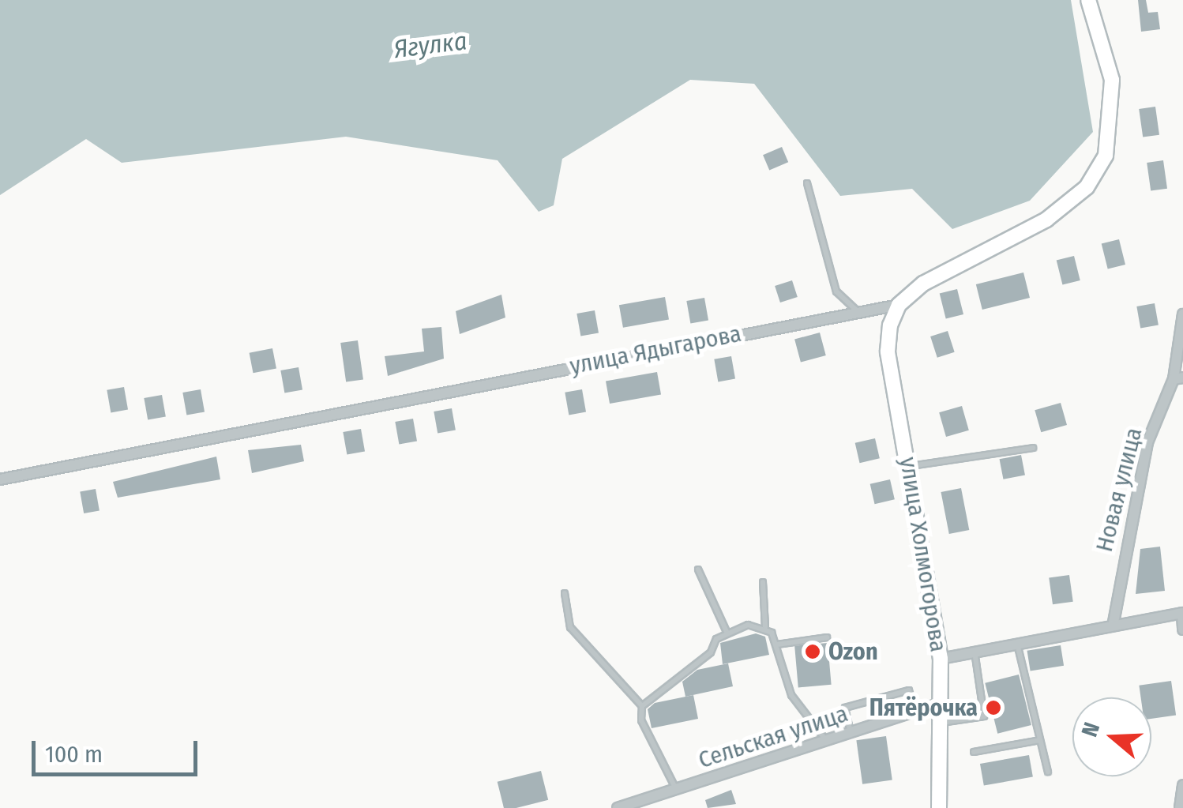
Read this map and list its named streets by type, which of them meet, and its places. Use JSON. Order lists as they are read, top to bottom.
{
  "streets": {
    "street": [
      "улица Ядыгарова",
      "Новая улица",
      "улица Холмогорова",
      "Сельская улица"
    ]
  },
  "crossings": [
    ["улица Ядыгарова", "улица Холмогорова"],
    ["улица Холмогорова", "Сельская улица"]
  ],
  "water": ["Ягулка"],
  "places": ["Ozon", "Пятёрочка"],
  "scale_bar": "100 m",
  "north": "left"
}
